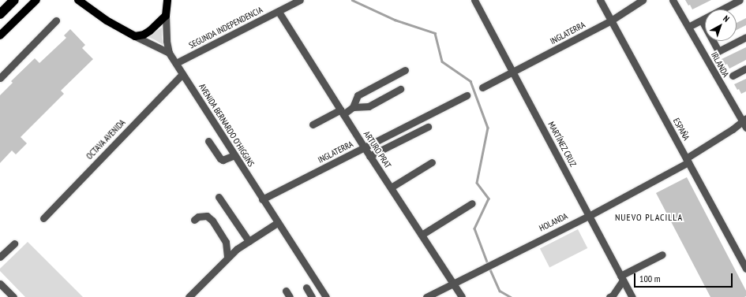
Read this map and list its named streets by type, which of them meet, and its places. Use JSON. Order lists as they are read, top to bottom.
{
  "streets": {
    "main road": ["AVENIDA BERNARDO O'HIGGINS"],
    "street": [
      "SEGUNDA INDEPENDENCIA",
      "INGLATERRA",
      "IRLANDA",
      "ESPAÑA",
      "OCTAVA AVENIDA",
      "MARTÍNEZ CRUZ",
      "ARTURO PRAT",
      "HOLANDA"
    ]
  },
  "crossings": [
    ["SEGUNDA INDEPENDENCIA", "AVENIDA BERNARDO O'HIGGINS"],
    ["SEGUNDA INDEPENDENCIA", "ARTURO PRAT"],
    ["INGLATERRA", "AVENIDA BERNARDO O'HIGGINS"],
    ["INGLATERRA", "ESPAÑA"],
    ["INGLATERRA", "MARTÍNEZ CRUZ"],
    ["INGLATERRA", "ARTURO PRAT"],
    ["IRLANDA", "HOLANDA"],
    ["AVENIDA BERNARDO O'HIGGINS", "OCTAVA AVENIDA"],
    ["ESPAÑA", "HOLANDA"],
    ["MARTÍNEZ CRUZ", "HOLANDA"],
    ["ARTURO PRAT", "HOLANDA"]
  ],
  "districts": ["NUEVO PLACILLA"],
  "scale_bar": "100 m",
  "north": "top right"
}
